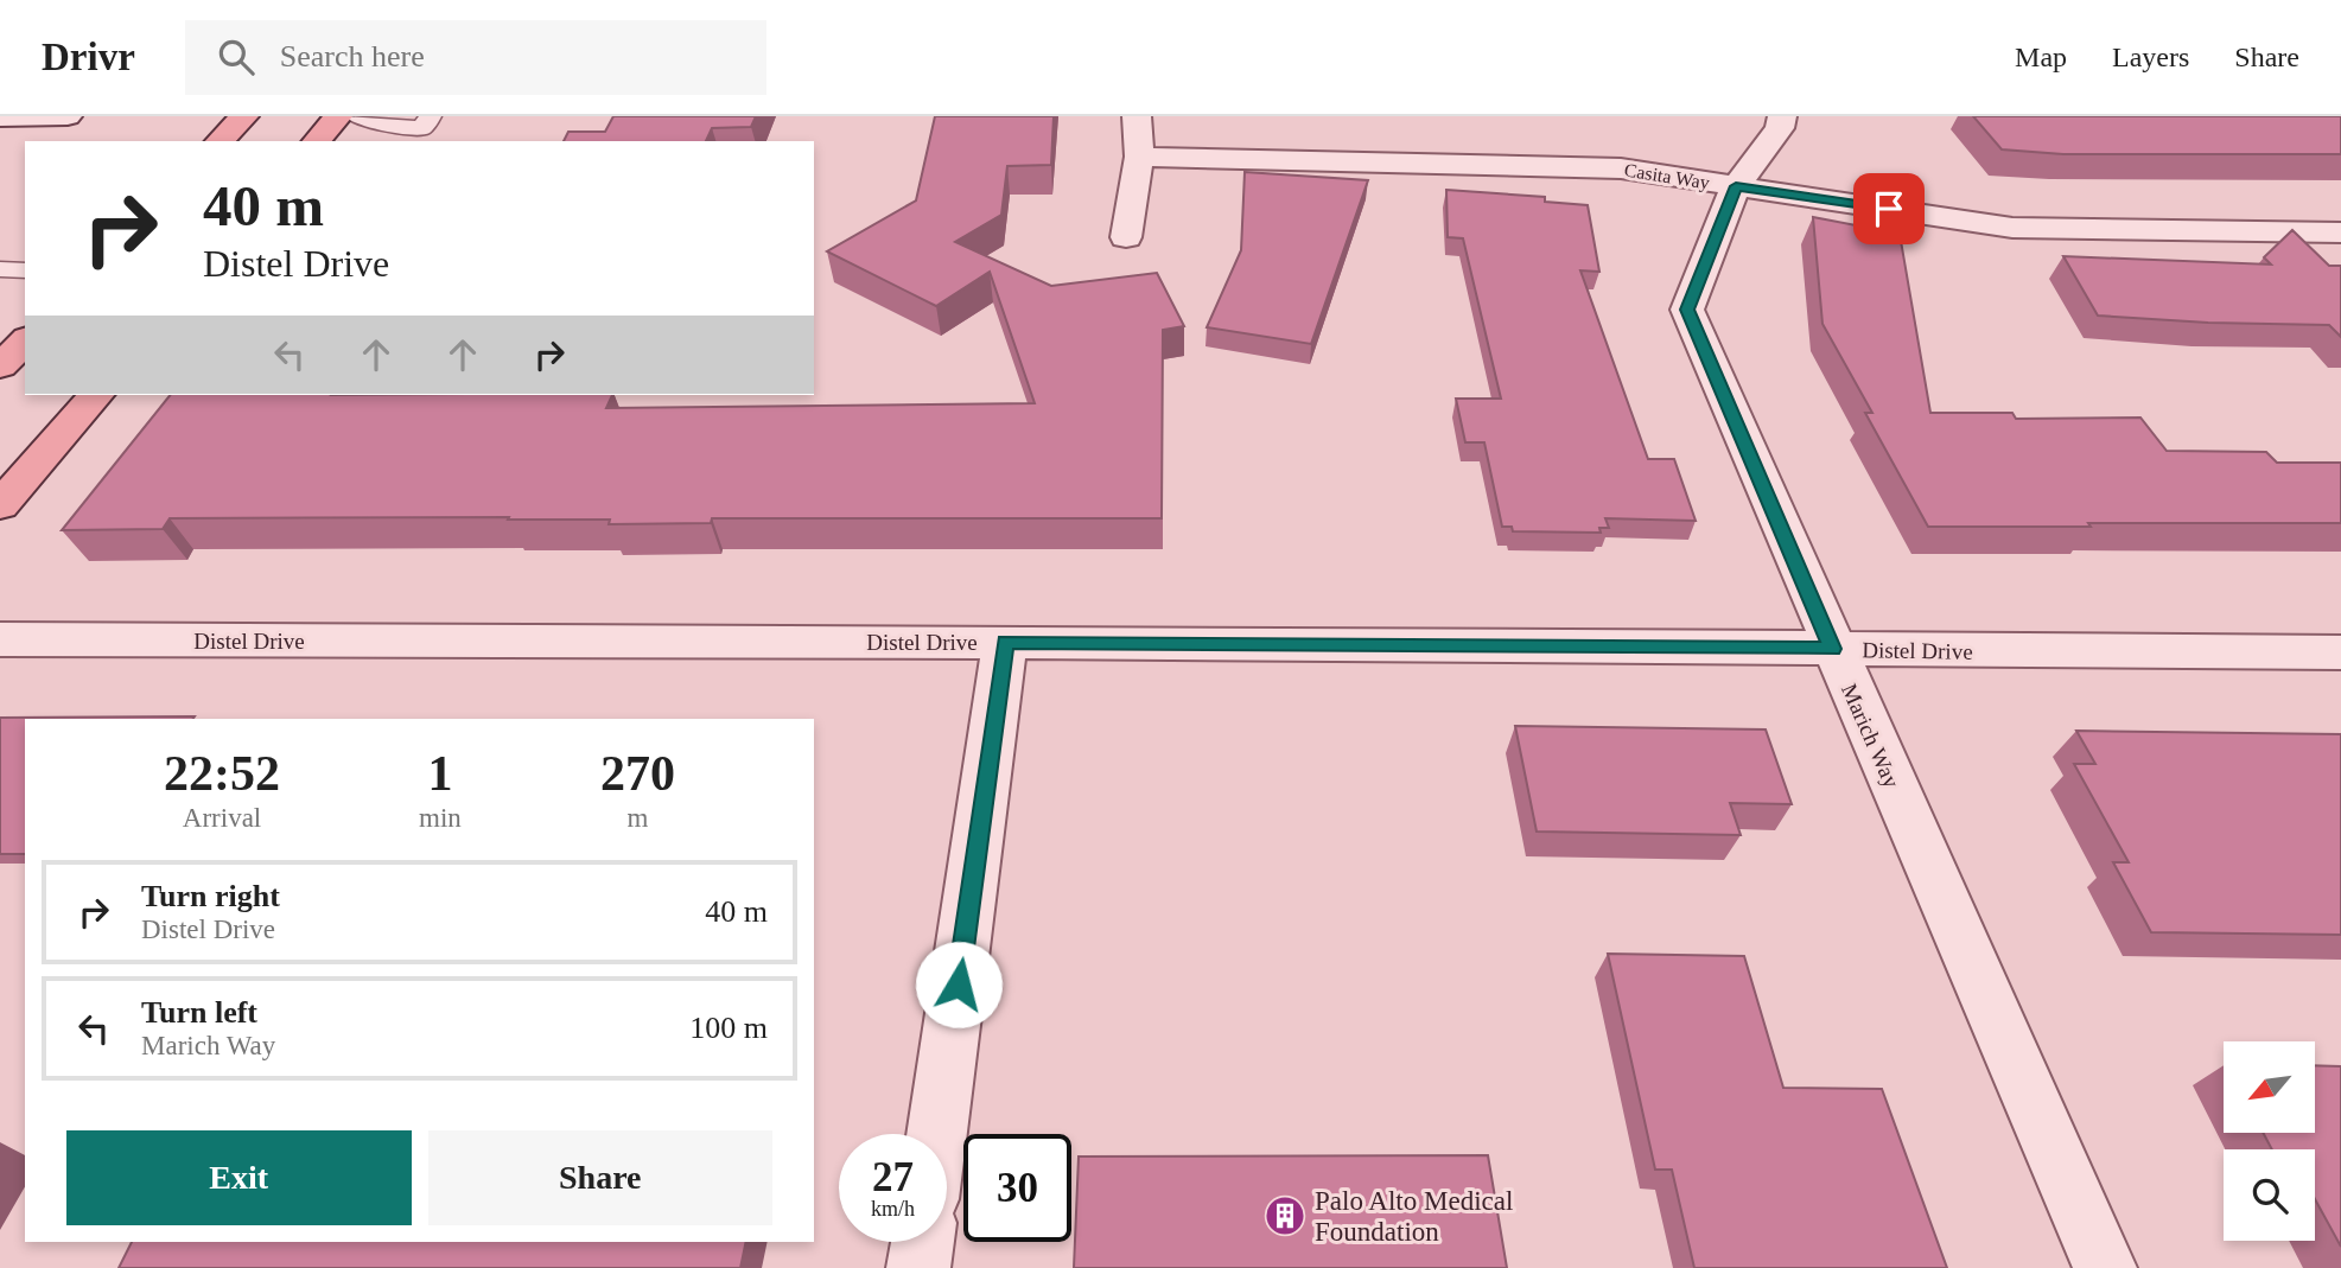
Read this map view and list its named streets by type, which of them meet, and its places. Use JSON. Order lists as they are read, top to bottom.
{
  "streets": {
    "street": ["Casita Way", "Distel Drive", "Marich Way"]
  },
  "crossings": [
    ["Casita Way", "Marich Way"],
    ["Distel Drive", "Marich Way"]
  ],
  "places": {
    "building": ["Palo Alto Medical Foundation"]
  },
  "north": "bottom left",
  "page": {
    "header": "Drivr",
    "search": "Search here",
    "nav": ["Map", "Layers", "Share"],
    "turn": ["40 m", "Distel Drive"],
    "eta": [
      "22:52",
      "Arrival",
      "1",
      "min",
      "270",
      "m"
    ],
    "list": [
      {
        "name": "Turn right",
        "note": "Distel Drive",
        "value": "40 m"
      },
      {
        "name": "Turn left",
        "note": "Marich Way",
        "value": "100 m"
      }
    ],
    "buttons": ["Exit", "Share"],
    "speed": "27 km/h",
    "limit": "30"
  }
}
